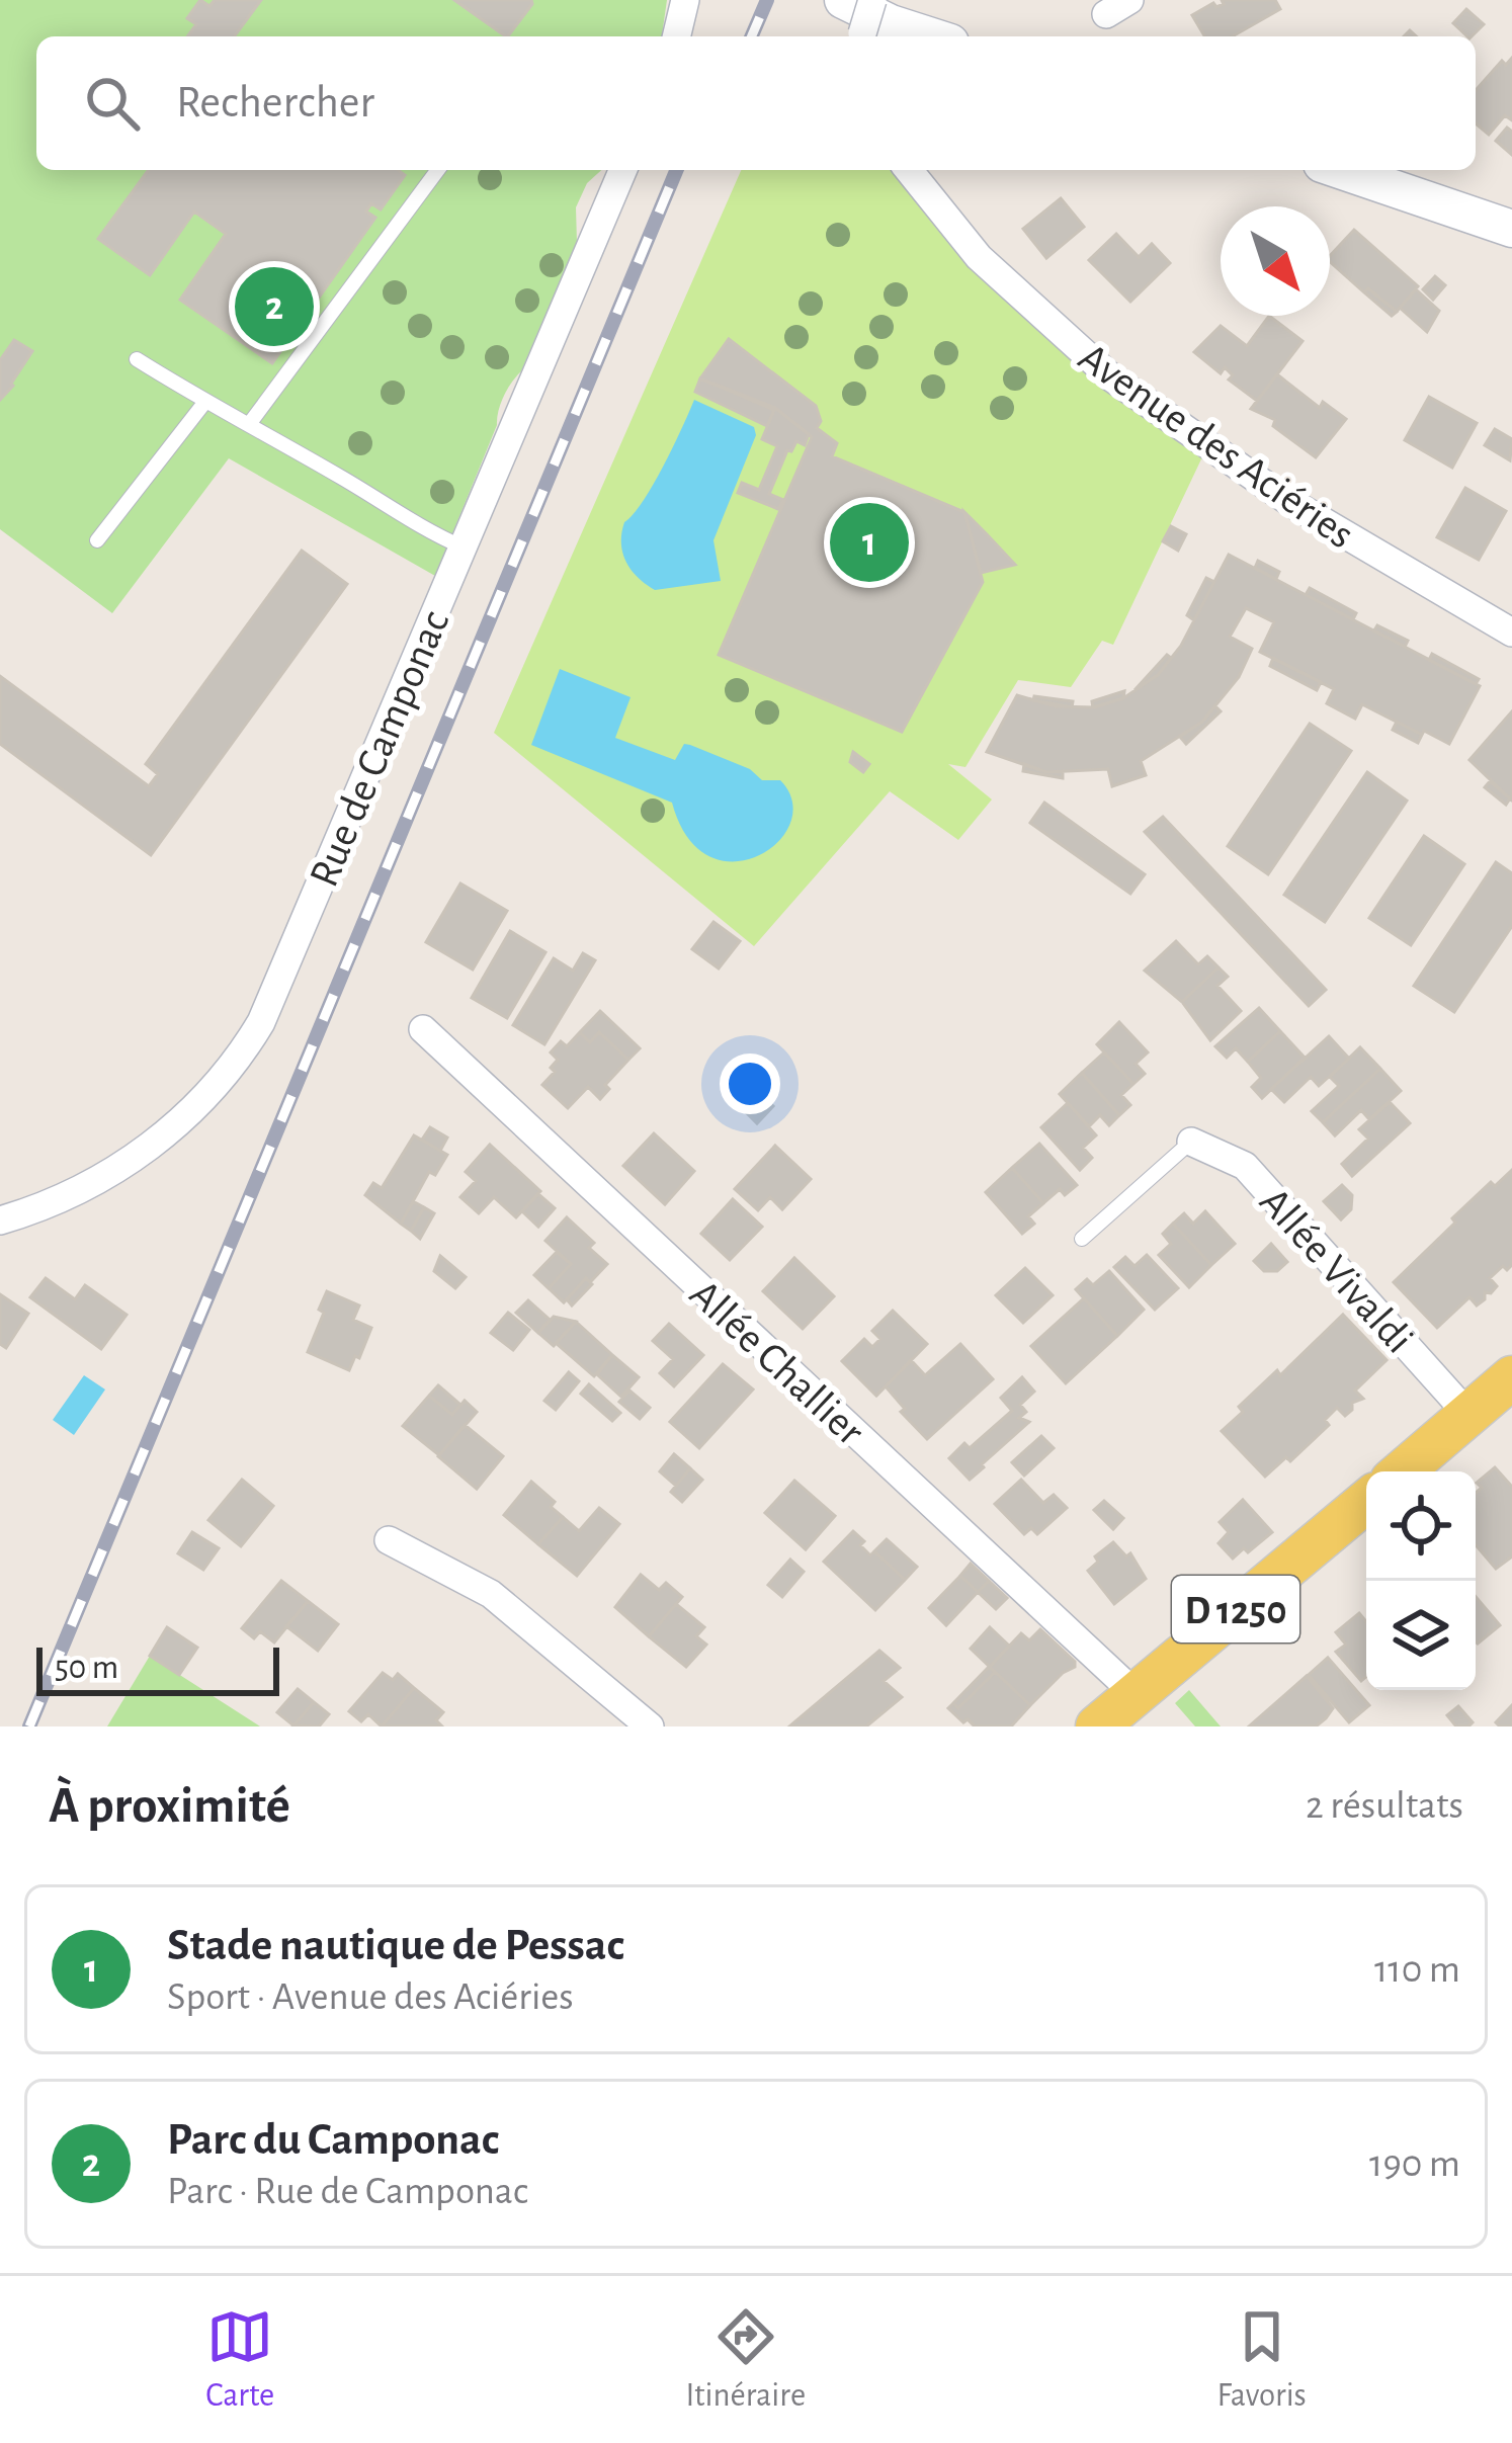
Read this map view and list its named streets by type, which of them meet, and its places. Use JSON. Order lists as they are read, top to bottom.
{
  "streets": {
    "main road": ["D 1250"],
    "street": [
      "Avenue des Aciéries",
      "Rue de Camponac",
      "Allée Vivaldi",
      "Allée Challier"
    ]
  },
  "crossings": [
    ["Allée Challier", "D 1250"]
  ],
  "scale_bar": "50 m",
  "north": "bottom right",
  "page": {
    "search": "Rechercher",
    "pins": ["2", "1"],
    "scale": "50 m",
    "heading": ["À proximité", "2 résultats"],
    "list": [
      {
        "mark": "1",
        "name": "Stade nautique de Pessac",
        "note": "Sport · Avenue des Aciéries",
        "value": "110 m"
      },
      {
        "mark": "2",
        "name": "Parc du Camponac",
        "note": "Parc · Rue de Camponac",
        "value": "190 m"
      }
    ],
    "nav": ["Carte", "Itinéraire", "Favoris"]
  }
}
